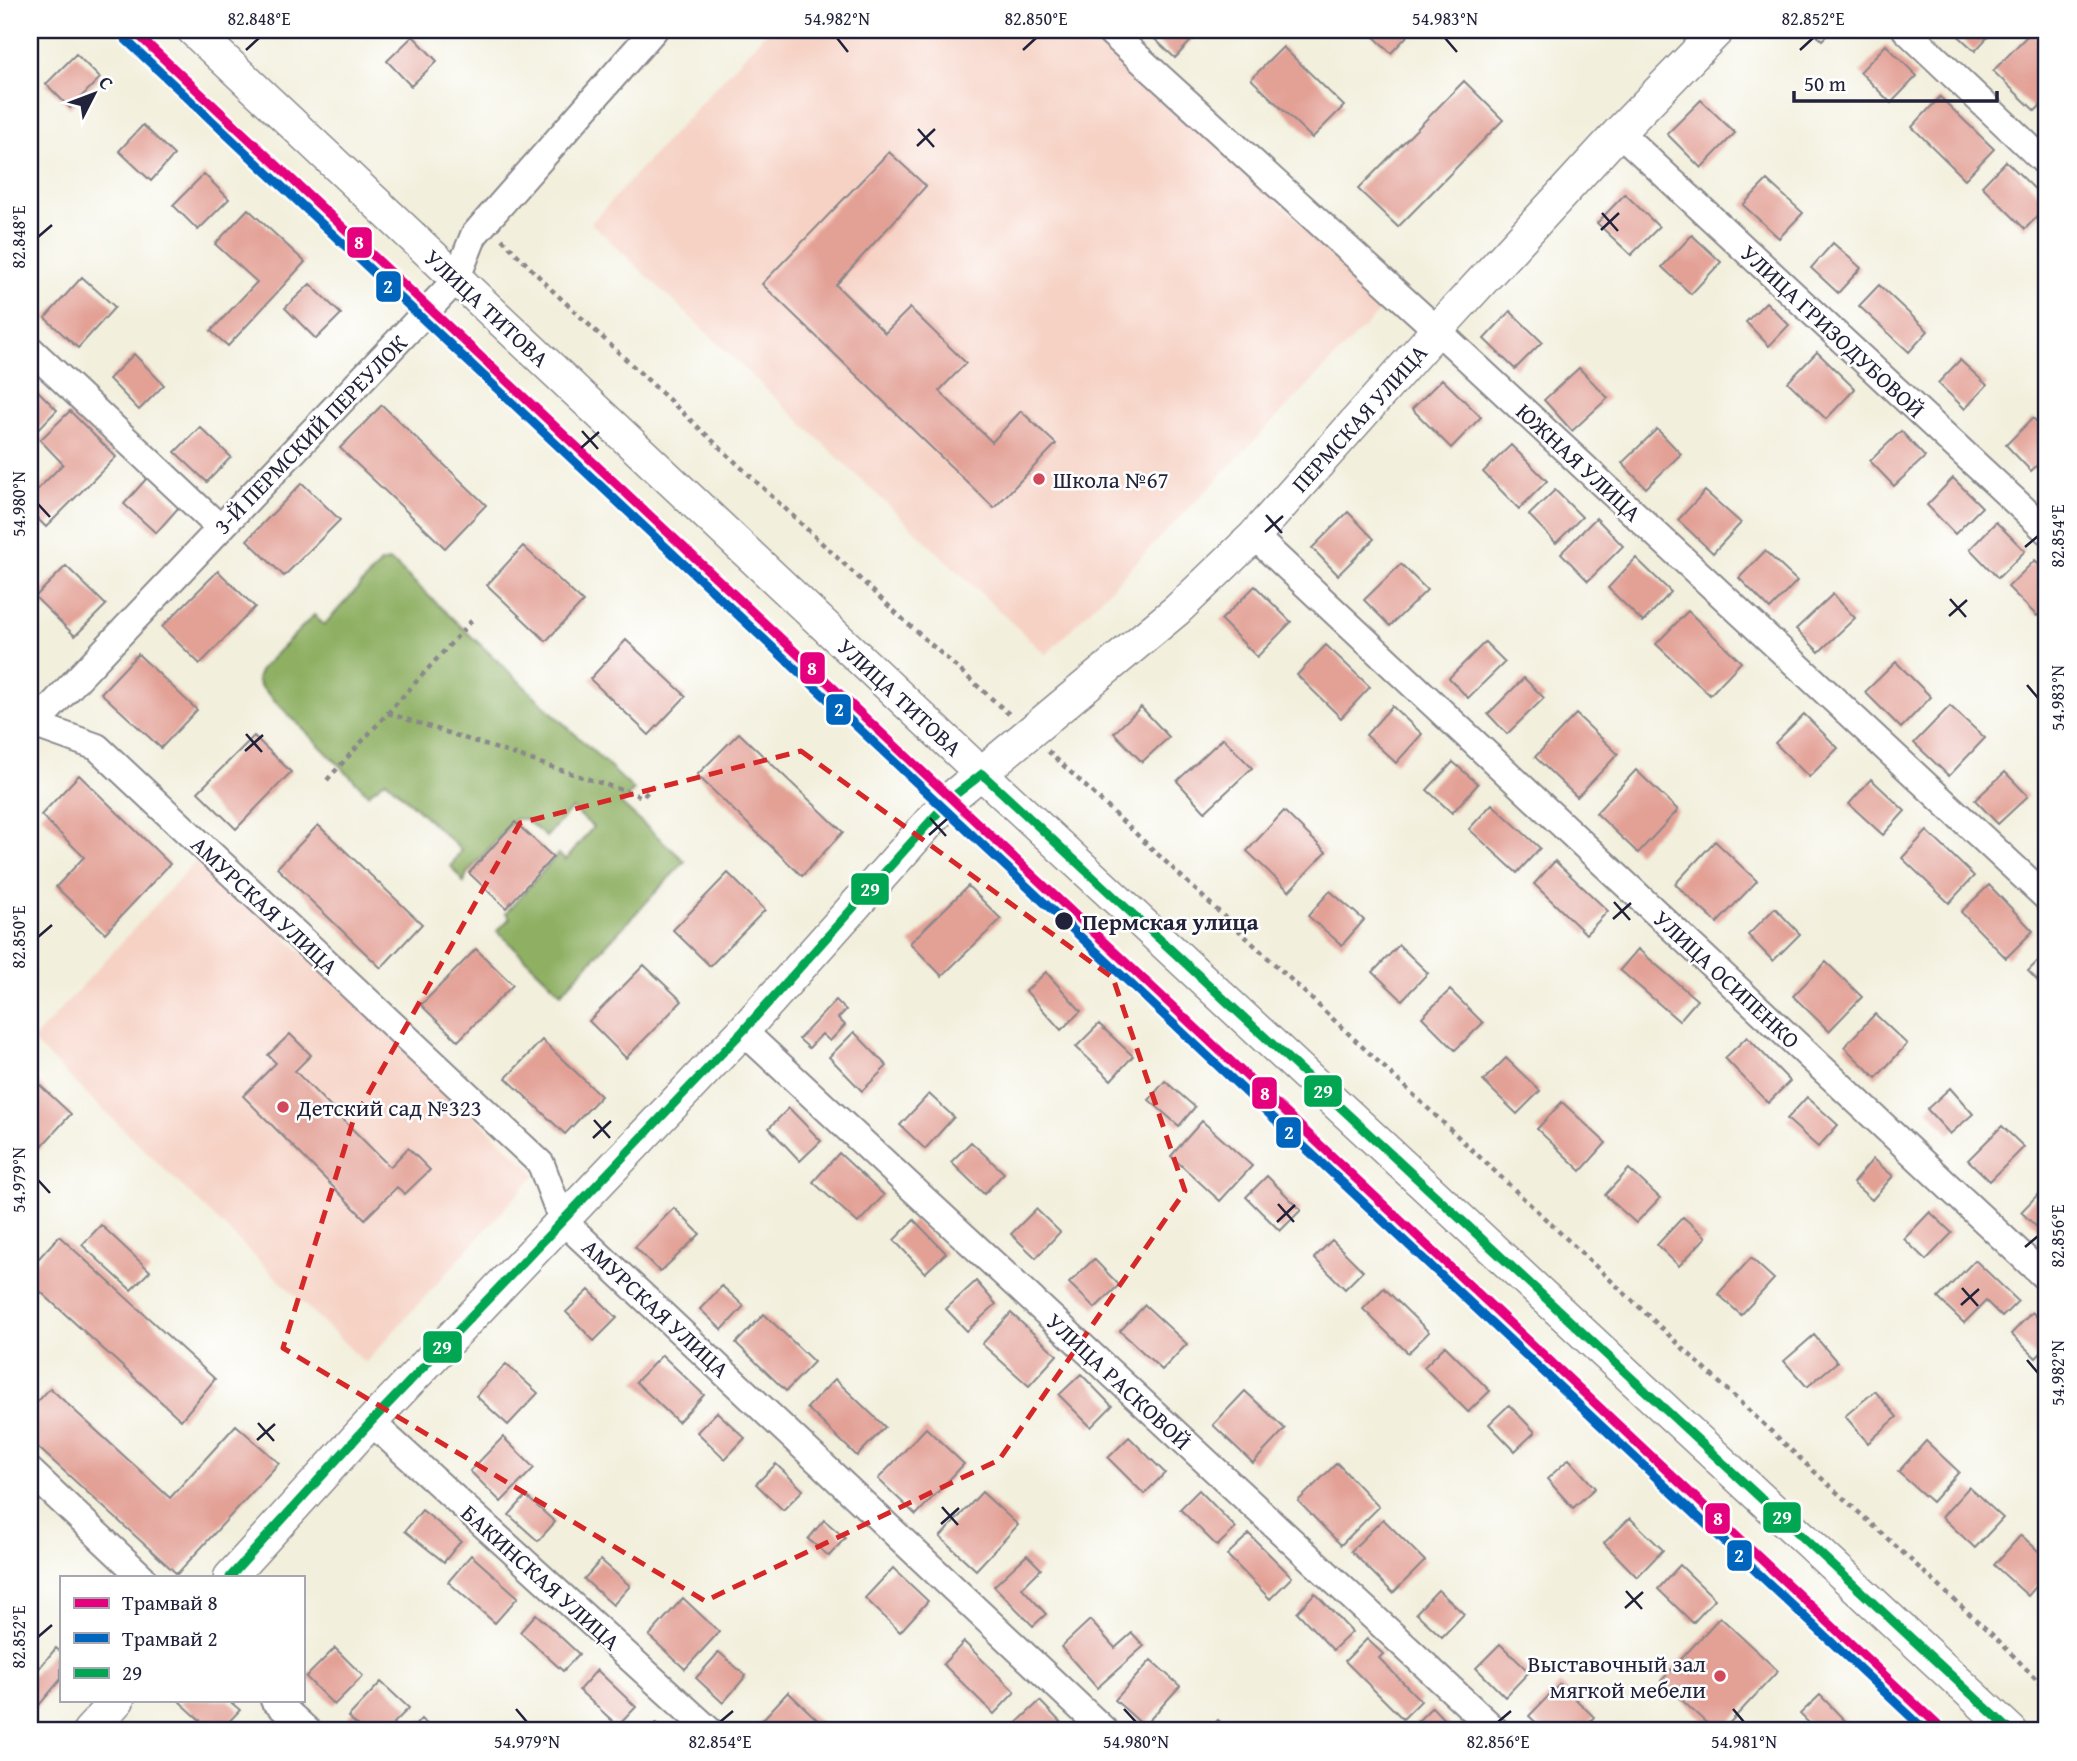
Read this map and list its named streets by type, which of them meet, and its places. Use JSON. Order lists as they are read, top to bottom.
{
  "streets": {
    "street": [
      "УЛИЦА ТИТОВА",
      "УЛИЦА ГРИЗОДУБОВОЙ",
      "ПЕРМСКАЯ УЛИЦА",
      "3-Й ПЕРМСКИЙ ПЕРЕУЛОК",
      "ЮЖНАЯ УЛИЦА",
      "АМУРСКАЯ УЛИЦА",
      "УЛИЦА ОСИПЕНКО",
      "УЛИЦА РАСКОВОЙ",
      "БАКИНСКАЯ УЛИЦА"
    ]
  },
  "crossings": [
    ["УЛИЦА ТИТОВА", "ПЕРМСКАЯ УЛИЦА"],
    ["УЛИЦА ТИТОВА", "3-Й ПЕРМСКИЙ ПЕРЕУЛОК"],
    ["УЛИЦА ГРИЗОДУБОВОЙ", "ПЕРМСКАЯ УЛИЦА"],
    ["ПЕРМСКАЯ УЛИЦА", "ЮЖНАЯ УЛИЦА"],
    ["ПЕРМСКАЯ УЛИЦА", "АМУРСКАЯ УЛИЦА"],
    ["ПЕРМСКАЯ УЛИЦА", "УЛИЦА ОСИПЕНКО"],
    ["ПЕРМСКАЯ УЛИЦА", "УЛИЦА РАСКОВОЙ"],
    ["ПЕРМСКАЯ УЛИЦА", "БАКИНСКАЯ УЛИЦА"],
    ["3-Й ПЕРМСКИЙ ПЕРЕУЛОК", "АМУРСКАЯ УЛИЦА"]
  ],
  "places": [
    "Школа №67",
    "Пермская улица",
    "Детский сад №323",
    "Выставочный зал мягкой мебели"
  ],
  "lines": ["tram line 8", "tram line 2", "transit line 29"],
  "legend": ["Трамвай 8", "Трамвай 2", "29"],
  "scale_bar": "50 m",
  "north": "top right",
  "coordinates": [
    "82.848°E",
    "54.982°N",
    "82.850°E",
    "54.983°N",
    "82.852°E",
    "54.980°N",
    "82.854°E",
    "54.979°N",
    "82.856°E",
    "54.981°N"
  ]
}
